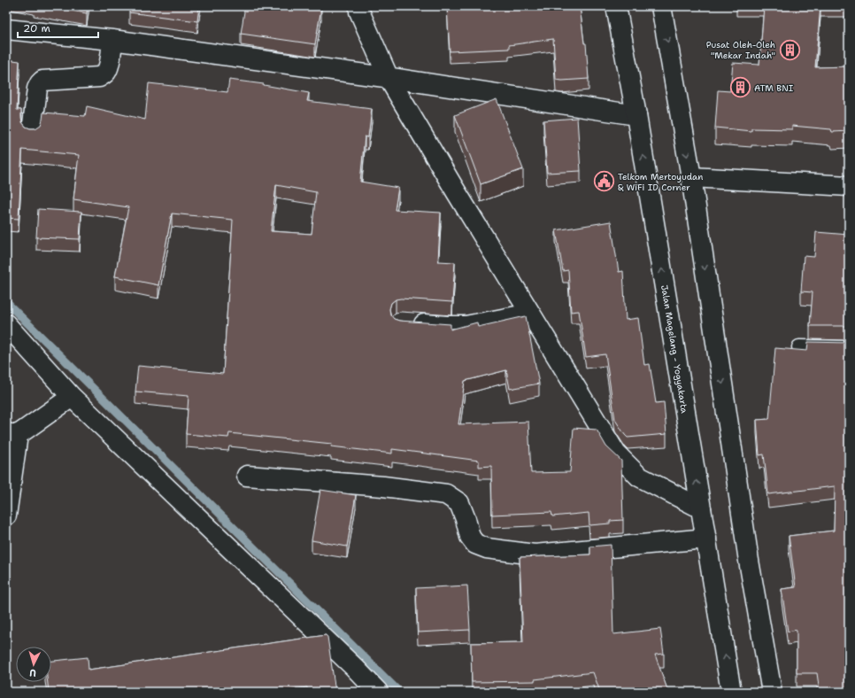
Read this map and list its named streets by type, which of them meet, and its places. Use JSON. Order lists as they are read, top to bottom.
{
  "streets": {
    "main road": ["Jalan Magelang - Yogyakarta"]
  },
  "places": {
    "building": ["Pusat Oleh-Oleh \"Mekar Indah\"", "ATM BNI"],
    "public building": ["Telkom Mertoyudan & WiFi ID Corner"]
  },
  "scale_bar": "20 m",
  "north": "bottom"
}
